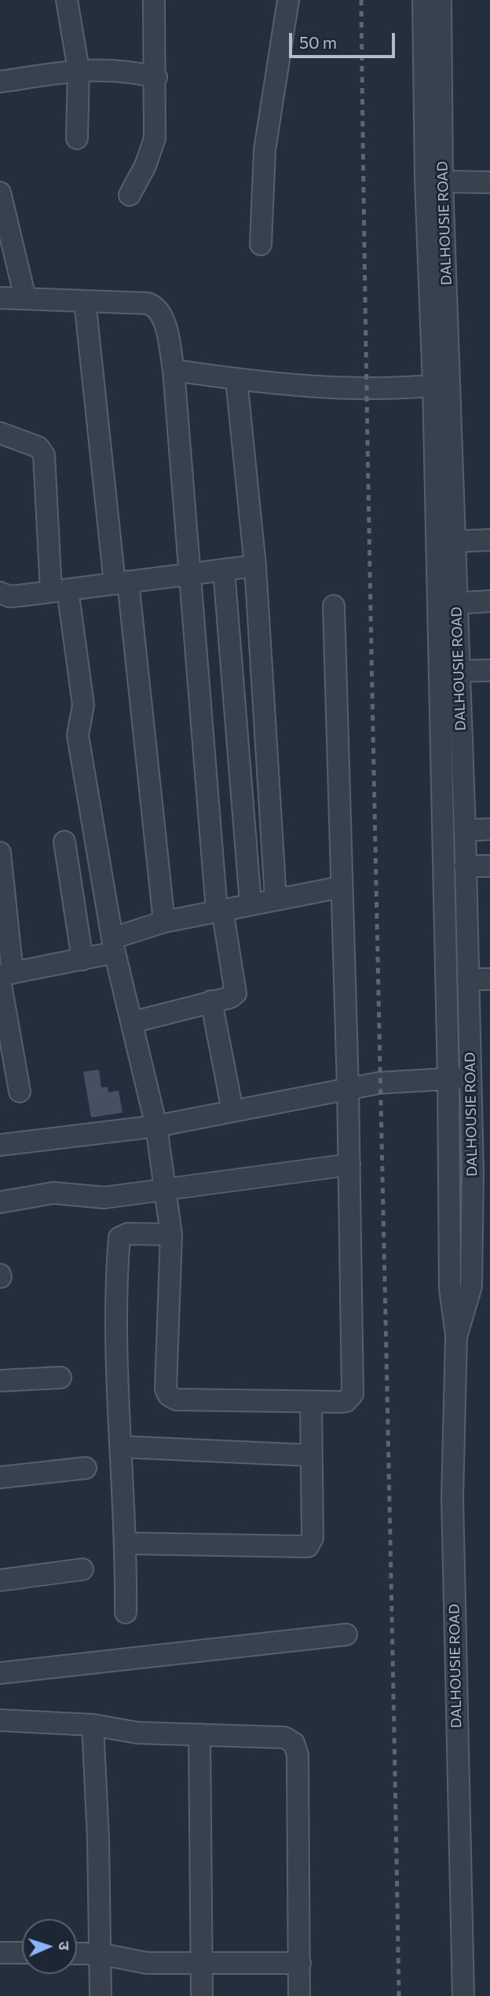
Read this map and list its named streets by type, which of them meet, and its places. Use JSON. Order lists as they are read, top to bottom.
{
  "streets": {
    "street": ["DALHOUSIE ROAD"]
  },
  "scale_bar": "50 m",
  "north": "right"
}
